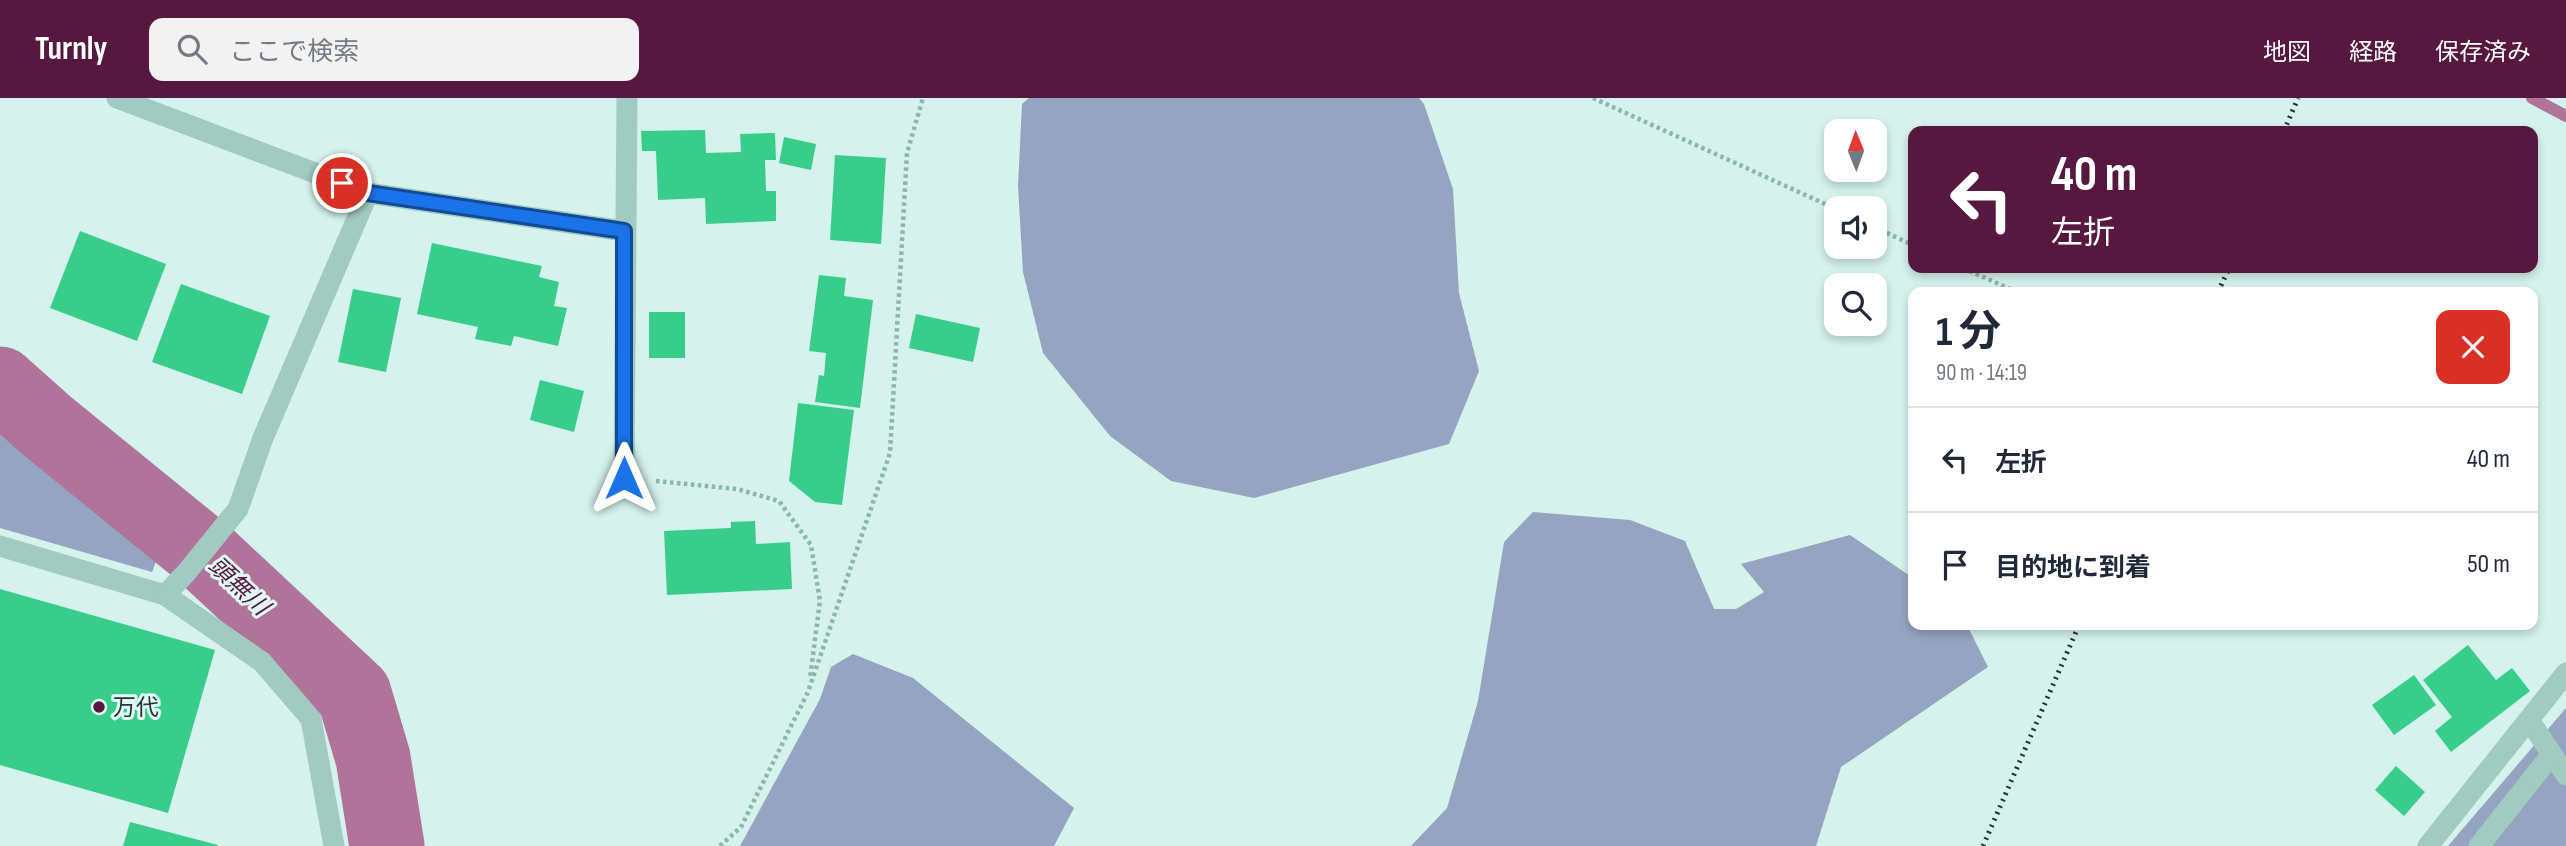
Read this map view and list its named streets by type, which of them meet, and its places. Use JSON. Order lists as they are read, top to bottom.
{
  "water": ["頭無川"],
  "places": ["万代"],
  "north": "top",
  "page": {
    "header": "Turnly",
    "search": "ここで検索",
    "nav": ["地図", "経路", "保存済み"],
    "turn": ["40 m", "左折"],
    "heading": ["1 分", "90 m · 14:19"],
    "list": [
      {
        "name": "左折",
        "value": "40 m"
      },
      {
        "name": "目的地に到着",
        "value": "50 m"
      }
    ]
  }
}
